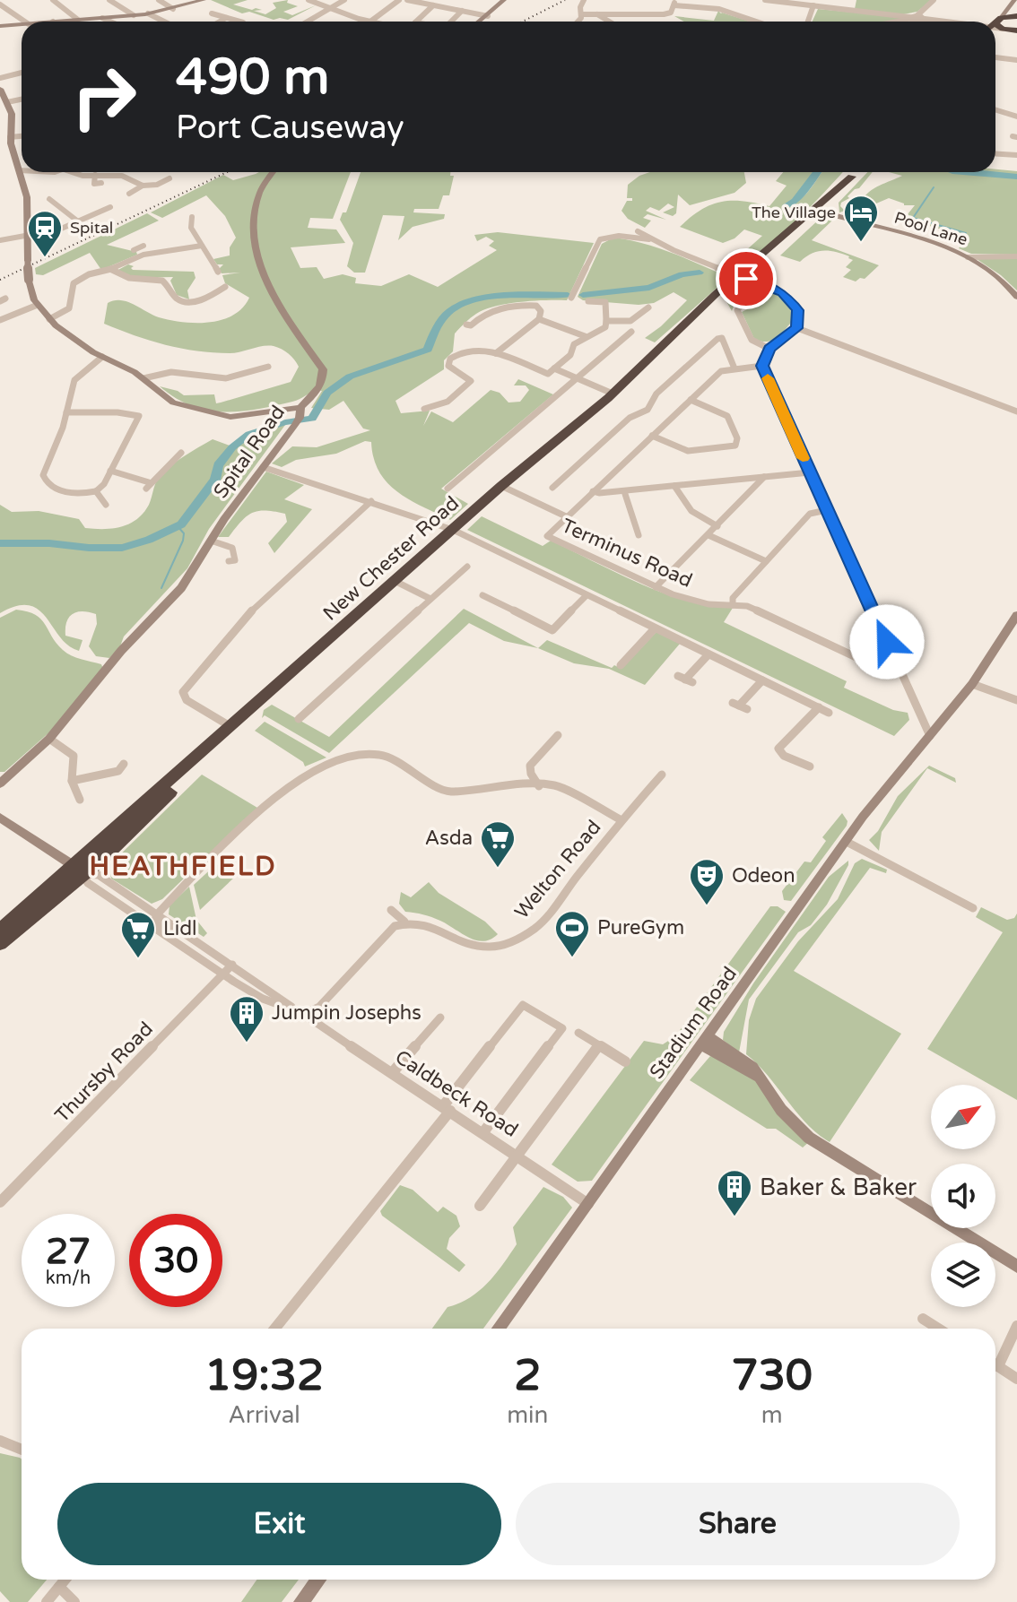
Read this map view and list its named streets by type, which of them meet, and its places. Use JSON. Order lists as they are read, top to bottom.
{
  "streets": {
    "highway": ["New Chester Road"],
    "main road": ["Pool Lane", "Spital Road", "Stadium Road"],
    "street": [
      "Terminus Road",
      "Welton Road",
      "Thursby Road",
      "Caldbeck Road"
    ]
  },
  "crossings": [
    ["Pool Lane", "New Chester Road"],
    ["New Chester Road", "Caldbeck Road"],
    ["Welton Road", "Caldbeck Road"],
    ["Stadium Road", "Caldbeck Road"],
    ["Thursby Road", "Caldbeck Road"]
  ],
  "districts": ["HEATHFIELD"],
  "places": {
    "hotel": ["The Village"],
    "station": ["Spital"],
    "supermarket": ["Asda", "Lidl"],
    "theatre": ["Odeon"],
    "sports": ["PureGym"],
    "building": ["Jumpin Josephs", "Baker & Baker"]
  },
  "north": "top right",
  "page": {
    "turn": ["490 m", "Port Causeway"],
    "speed": "27 km/h",
    "limit": "30",
    "eta": [
      "19:32",
      "Arrival",
      "2",
      "min",
      "730",
      "m"
    ],
    "buttons": ["Exit", "Share"]
  }
}
